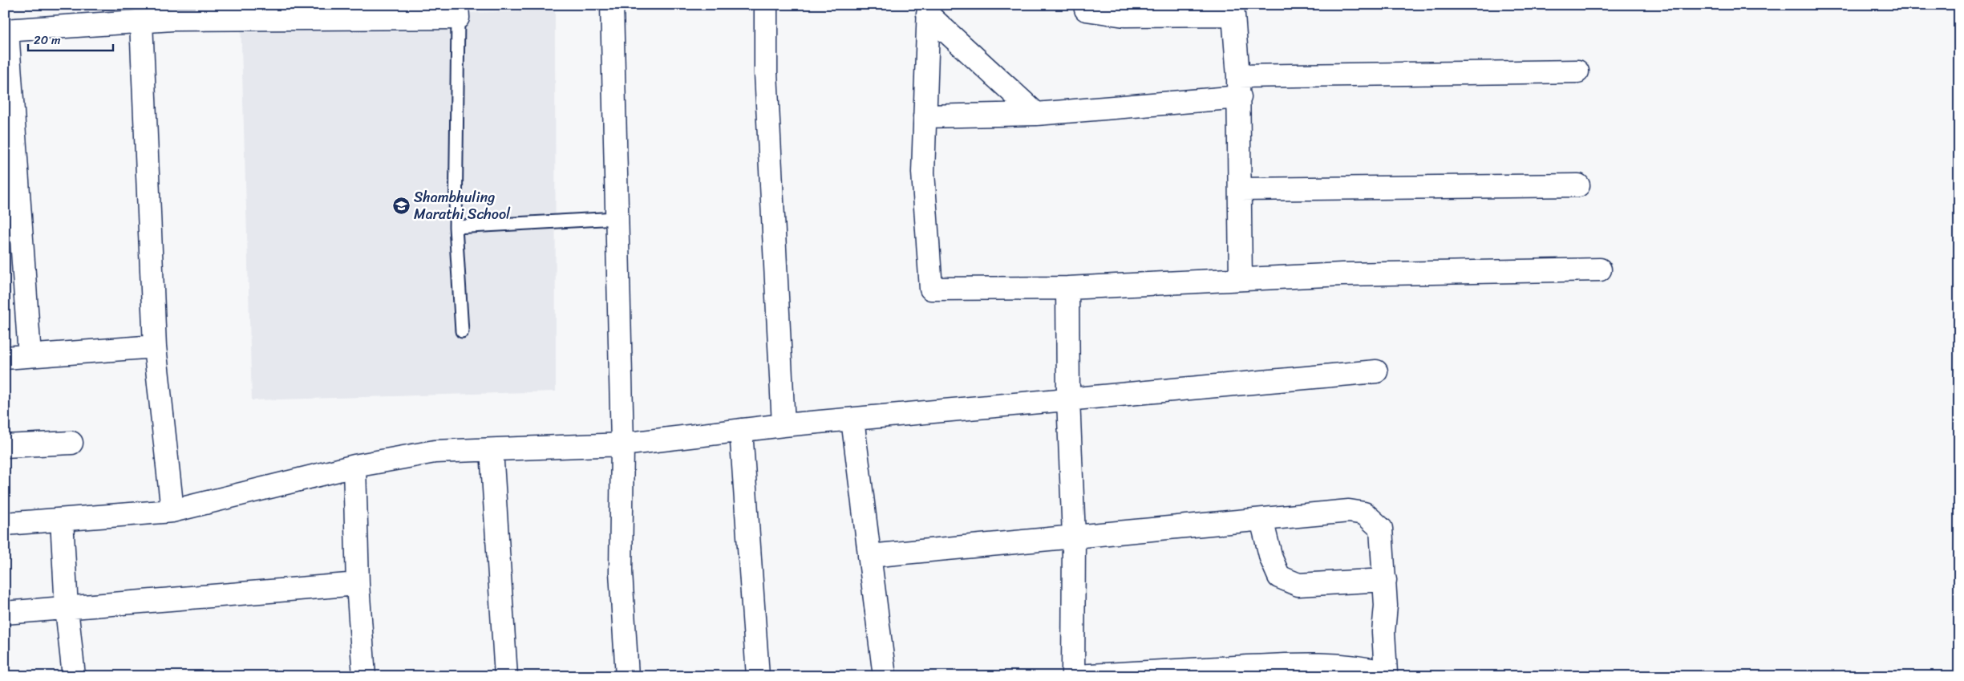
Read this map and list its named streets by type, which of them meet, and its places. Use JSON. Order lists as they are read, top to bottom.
{
  "places": {
    "school or university": ["Shambhuling Marathi School"]
  },
  "scale_bar": "20 m"
}
